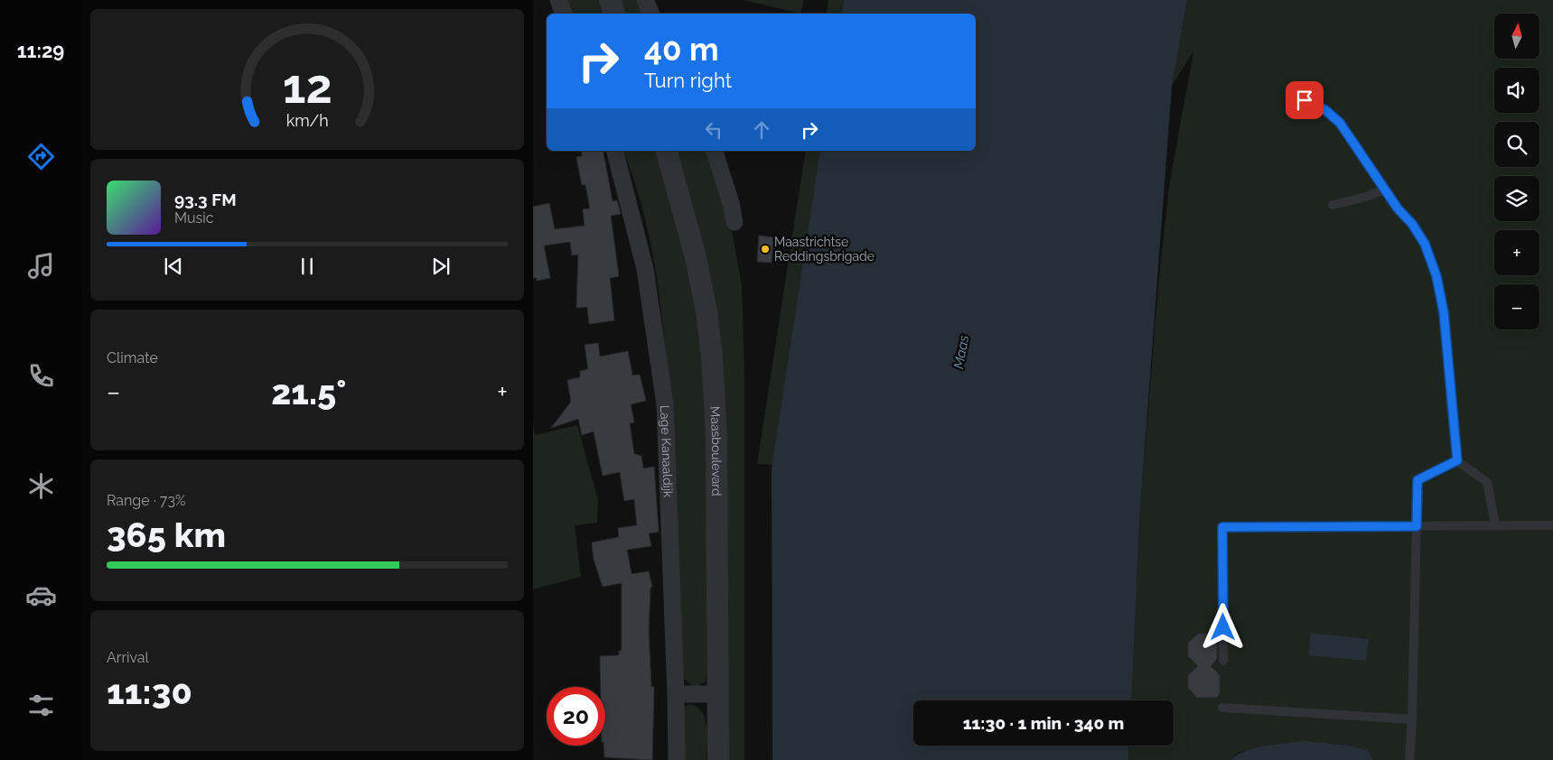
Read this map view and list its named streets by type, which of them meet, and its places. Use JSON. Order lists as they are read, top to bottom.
{
  "streets": {
    "street": ["Maasboulevard", "Lage Kanaaldijk"]
  },
  "water": ["Maas"],
  "places": ["Maastrichtse Reddingsbrigade"],
  "north": "top",
  "page": {
    "tabs": "11:29",
    "map_buttons": ["+", "−"],
    "turn": ["40 m", "Turn right"],
    "song": ["93.3 FM", "Music"],
    "tile": [
      "Climate",
      ["Range · 73%", "365 km"],
      ["Arrival", "11:30"]
    ],
    "heat": ["−", "21.5°", "+"],
    "limit": "20",
    "trip": "11:30 · 1 min · 340 m",
    "gauge": ["12", "km/h"]
  }
}
